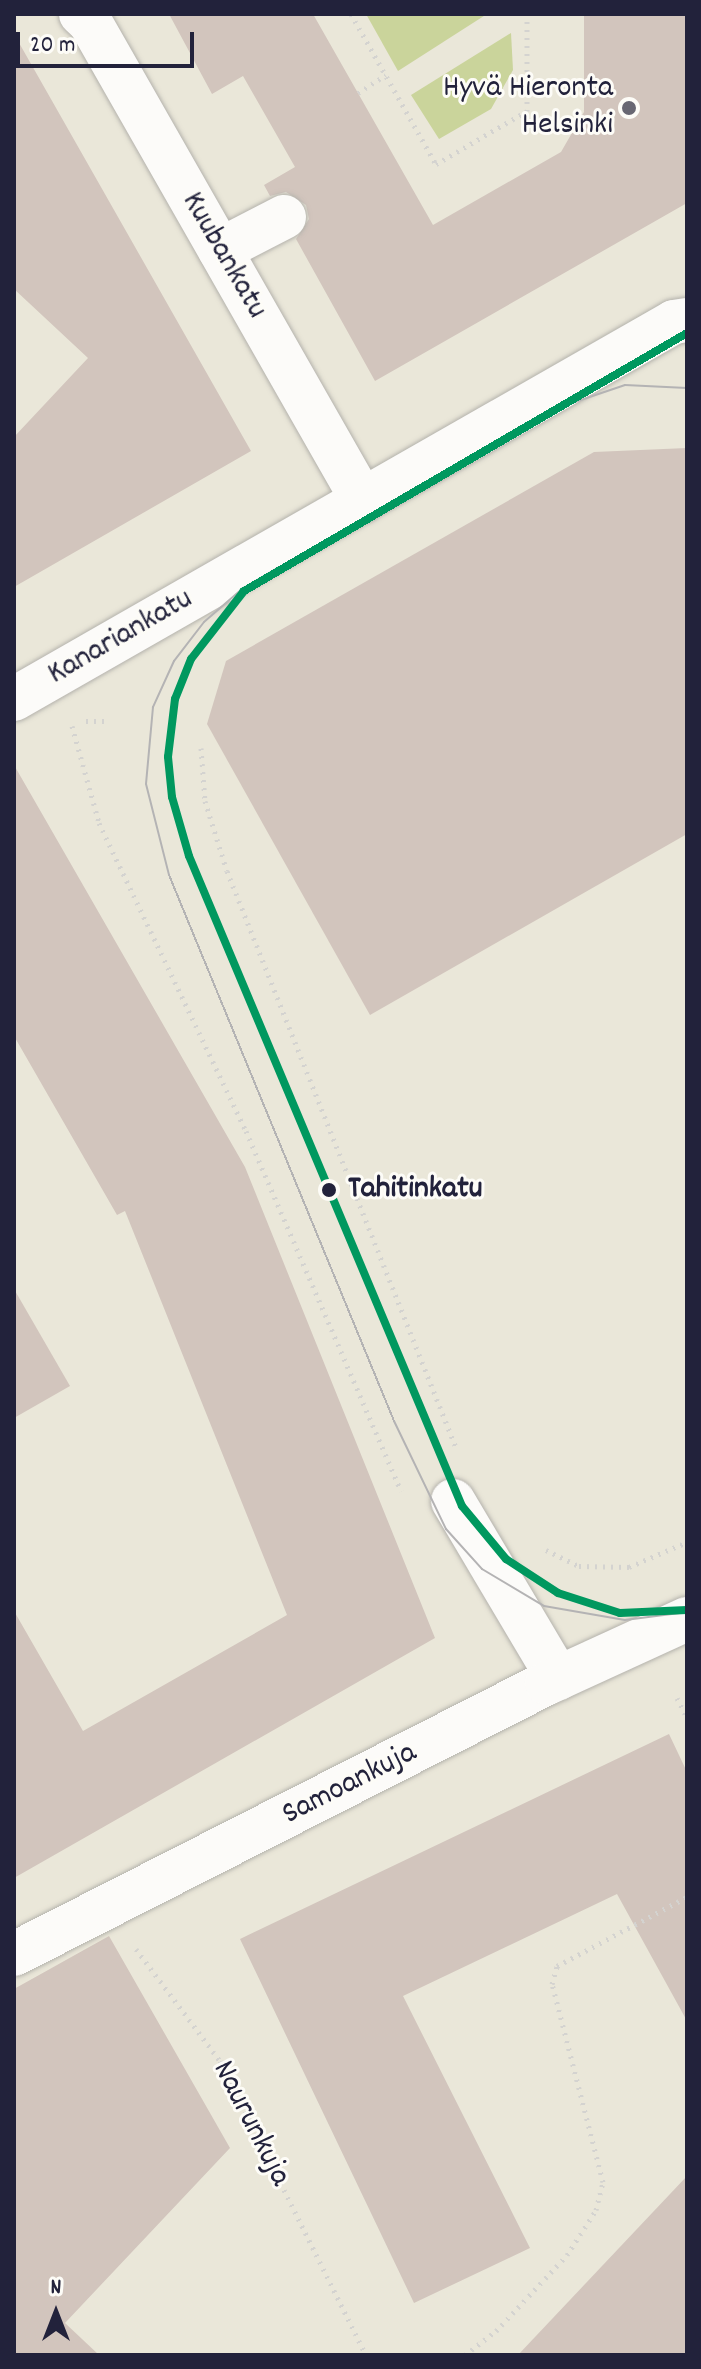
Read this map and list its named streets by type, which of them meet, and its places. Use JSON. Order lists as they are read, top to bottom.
{
  "streets": {
    "street": ["Kuubankatu", "Kanariankatu", "Samoankuja"],
    "path": ["Naurunkuja"]
  },
  "crossings": [
    ["Kuubankatu", "Kanariankatu"],
    ["Samoankuja", "Naurunkuja"]
  ],
  "places": ["Hyvä Hieronta Helsinki", "Tahitinkatu"],
  "scale_bar": "20 m",
  "north": "top"
}
